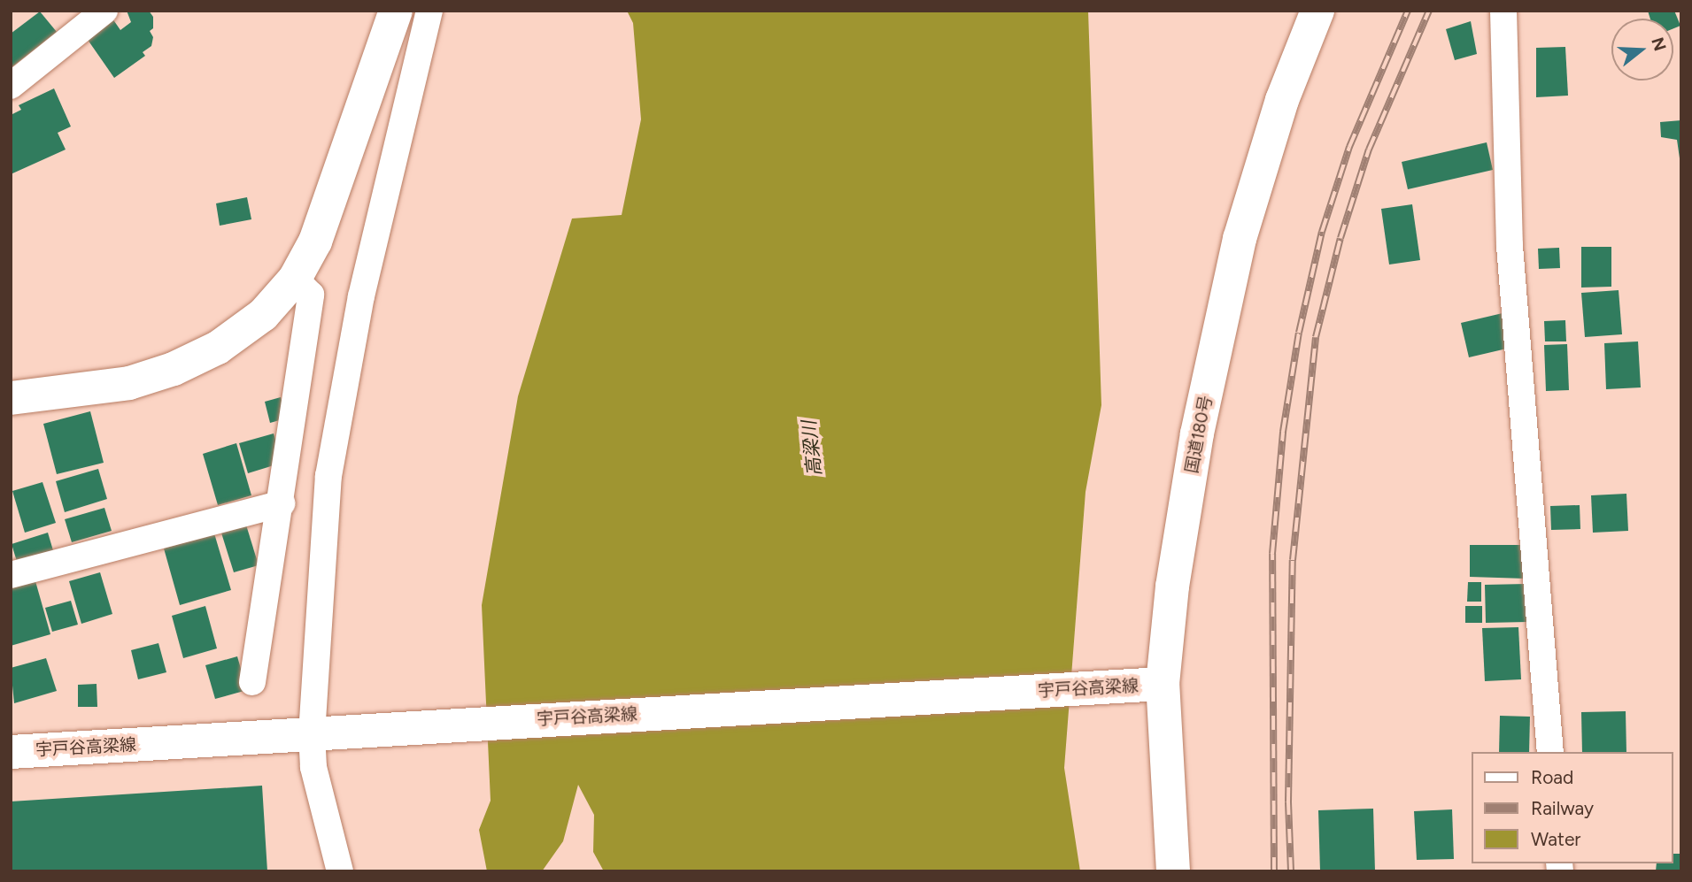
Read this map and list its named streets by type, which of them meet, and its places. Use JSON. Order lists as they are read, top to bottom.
{
  "streets": {
    "main road": ["国道180号", "宇戸谷高梁線"]
  },
  "crossings": [
    ["国道180号", "宇戸谷高梁線"]
  ],
  "water": ["高梁川"],
  "legend": ["Road", "Railway", "Water"],
  "north": "right"
}
